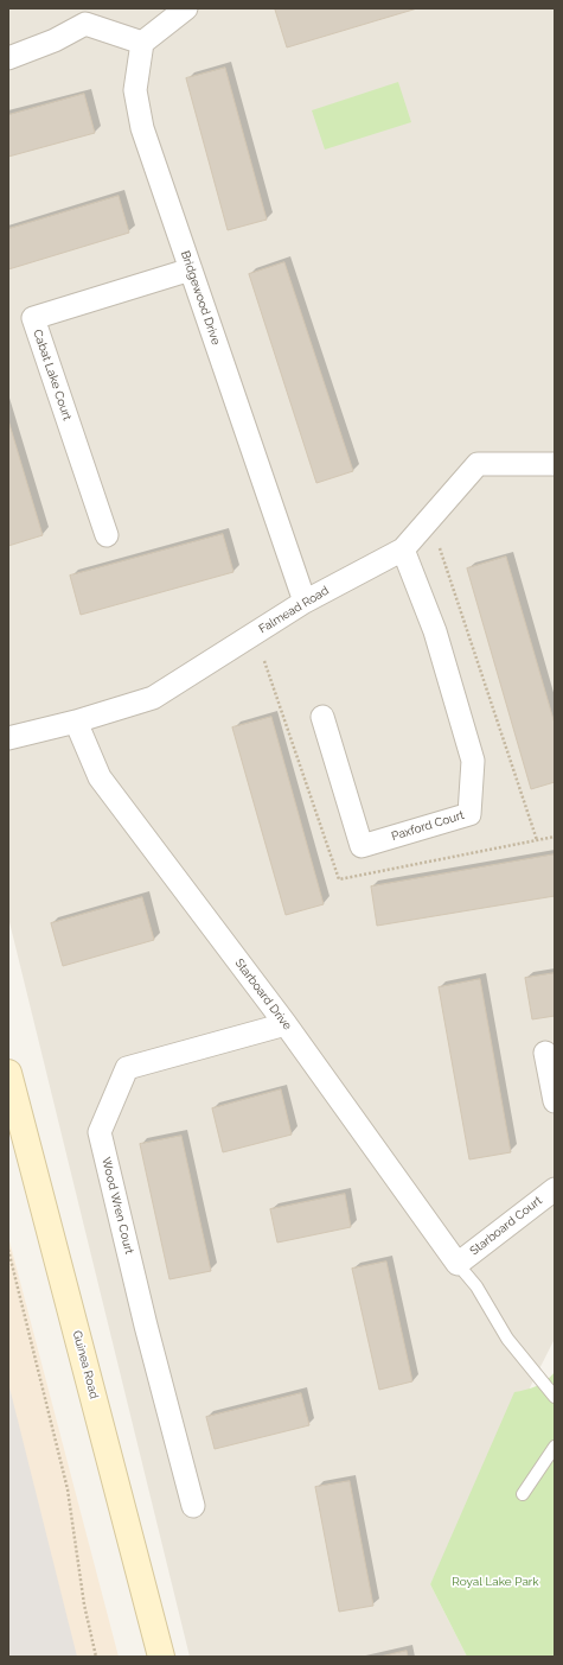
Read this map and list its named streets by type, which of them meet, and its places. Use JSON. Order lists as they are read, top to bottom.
{
  "streets": {
    "main road": ["Guinea Road"],
    "street": [
      "Bridgewood Drive",
      "Cabat Lake Court",
      "Falmead Road",
      "Paxford Court",
      "Starboard Drive",
      "Wood Wren Court",
      "Starboard Court"
    ]
  },
  "crossings": [
    ["Bridgewood Drive", "Cabat Lake Court"],
    ["Bridgewood Drive", "Falmead Road"],
    ["Falmead Road", "Paxford Court"],
    ["Falmead Road", "Starboard Drive"],
    ["Starboard Drive", "Wood Wren Court"],
    ["Starboard Drive", "Starboard Court"]
  ],
  "parks": ["Royal Lake Park"]
}
